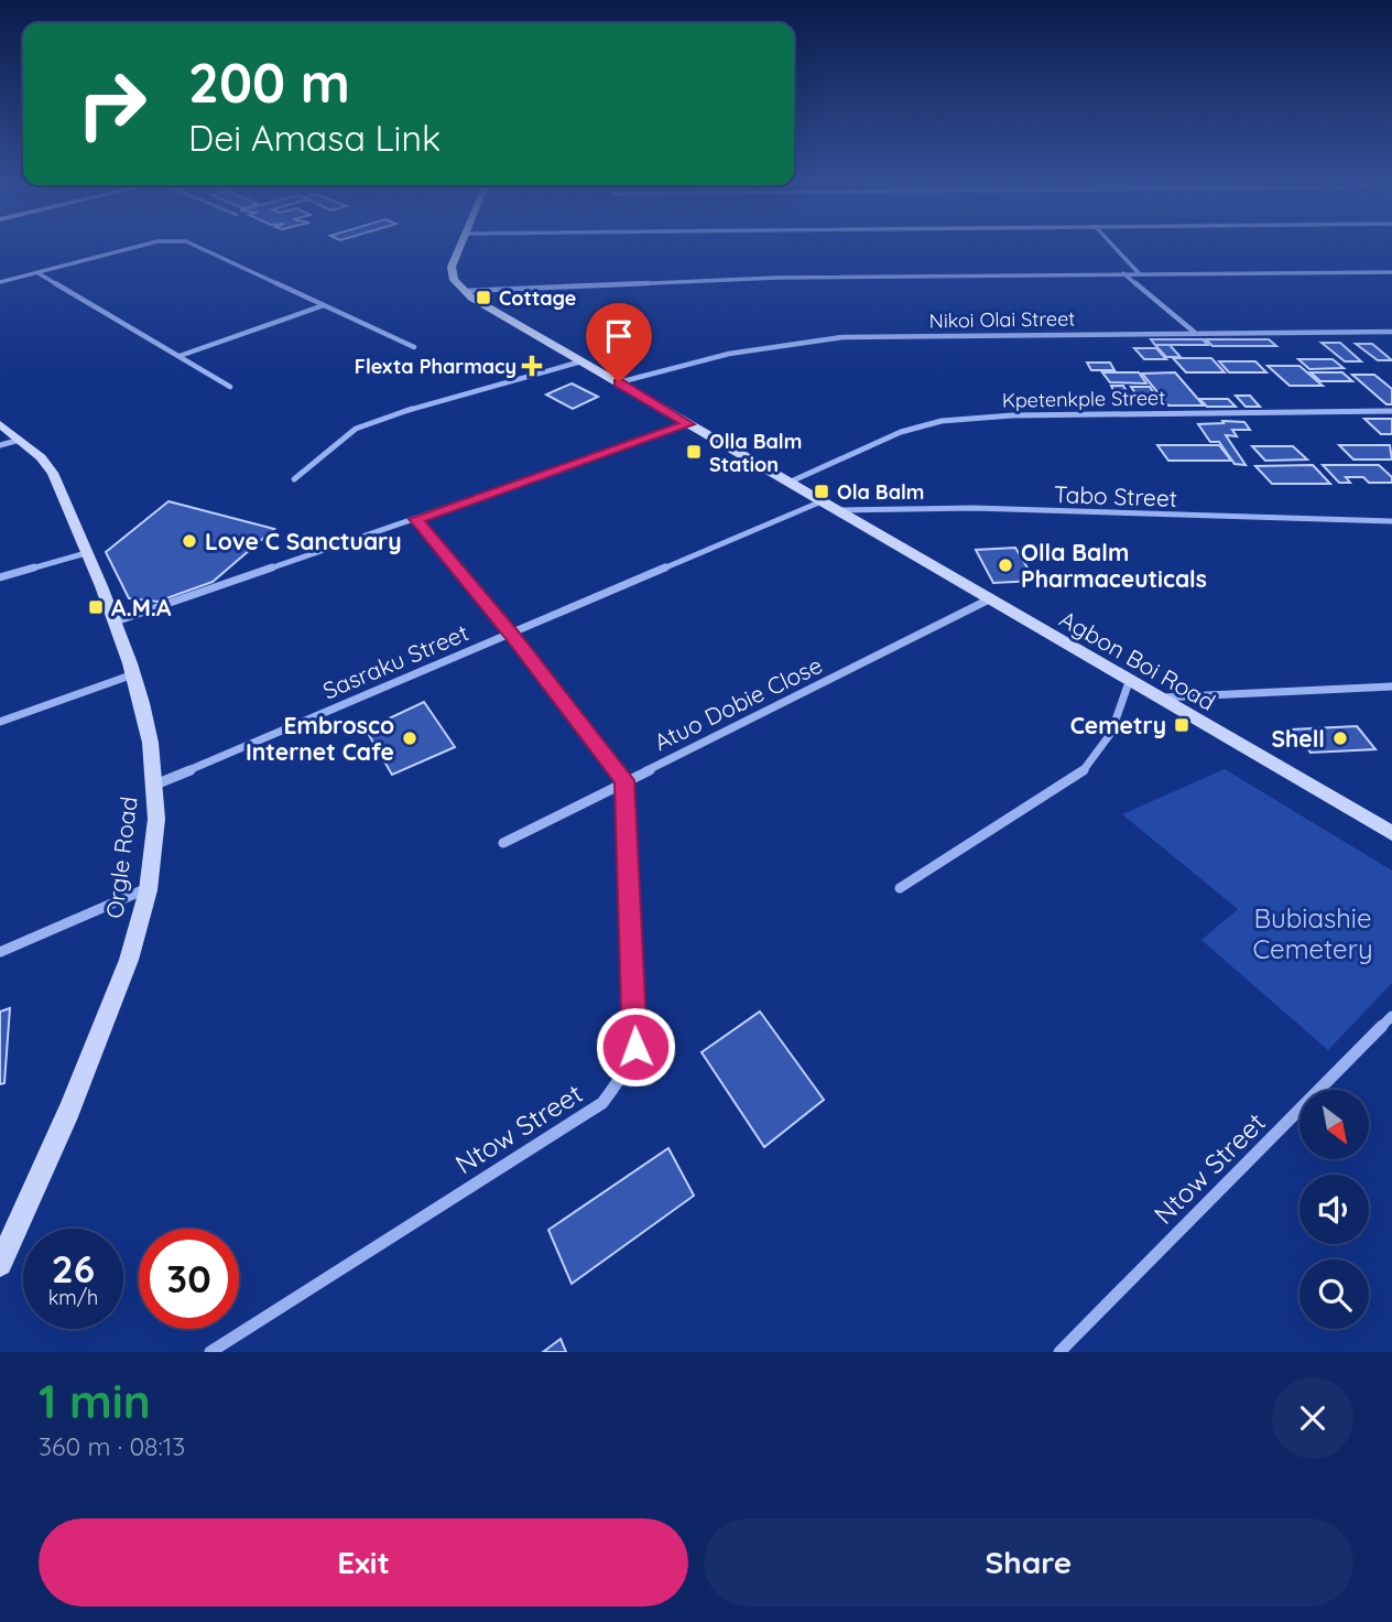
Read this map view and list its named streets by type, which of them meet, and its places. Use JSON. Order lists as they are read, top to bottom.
{
  "streets": {
    "street": [
      "Nikoi Olai Street",
      "Kpetenkple Street",
      "Tabo Street",
      "Agbon Boi Road",
      "Sasraku Street",
      "Atuo Dobie Close",
      "Orgle Road",
      "Ntow Street"
    ]
  },
  "crossings": [
    ["Nikoi Olai Street", "Agbon Boi Road"],
    ["Kpetenkple Street", "Agbon Boi Road"],
    ["Tabo Street", "Agbon Boi Road"],
    ["Agbon Boi Road", "Sasraku Street"],
    ["Agbon Boi Road", "Atuo Dobie Close"],
    ["Sasraku Street", "Orgle Road"],
    ["Atuo Dobie Close", "Ntow Street"]
  ],
  "parks": ["Bubiashie Cemetery"],
  "places": {
    "transit": [
      "Cottage",
      "Olla Balm Station",
      "Ola Balm",
      "A.M.A",
      "Cemetry"
    ],
    "health": ["Flexta Pharmacy"],
    "other": [
      "Love C Sanctuary",
      "Olla Balm Pharmaceuticals",
      "Embrosco Internet Cafe",
      "Shell"
    ]
  },
  "north": "bottom right",
  "page": {
    "turn": ["200 m", "Dei Amasa Link"],
    "speed": "26 km/h",
    "limit": "30",
    "heading": ["1 min", "360 m · 08:13"],
    "buttons": ["Exit", "Share"]
  }
}
